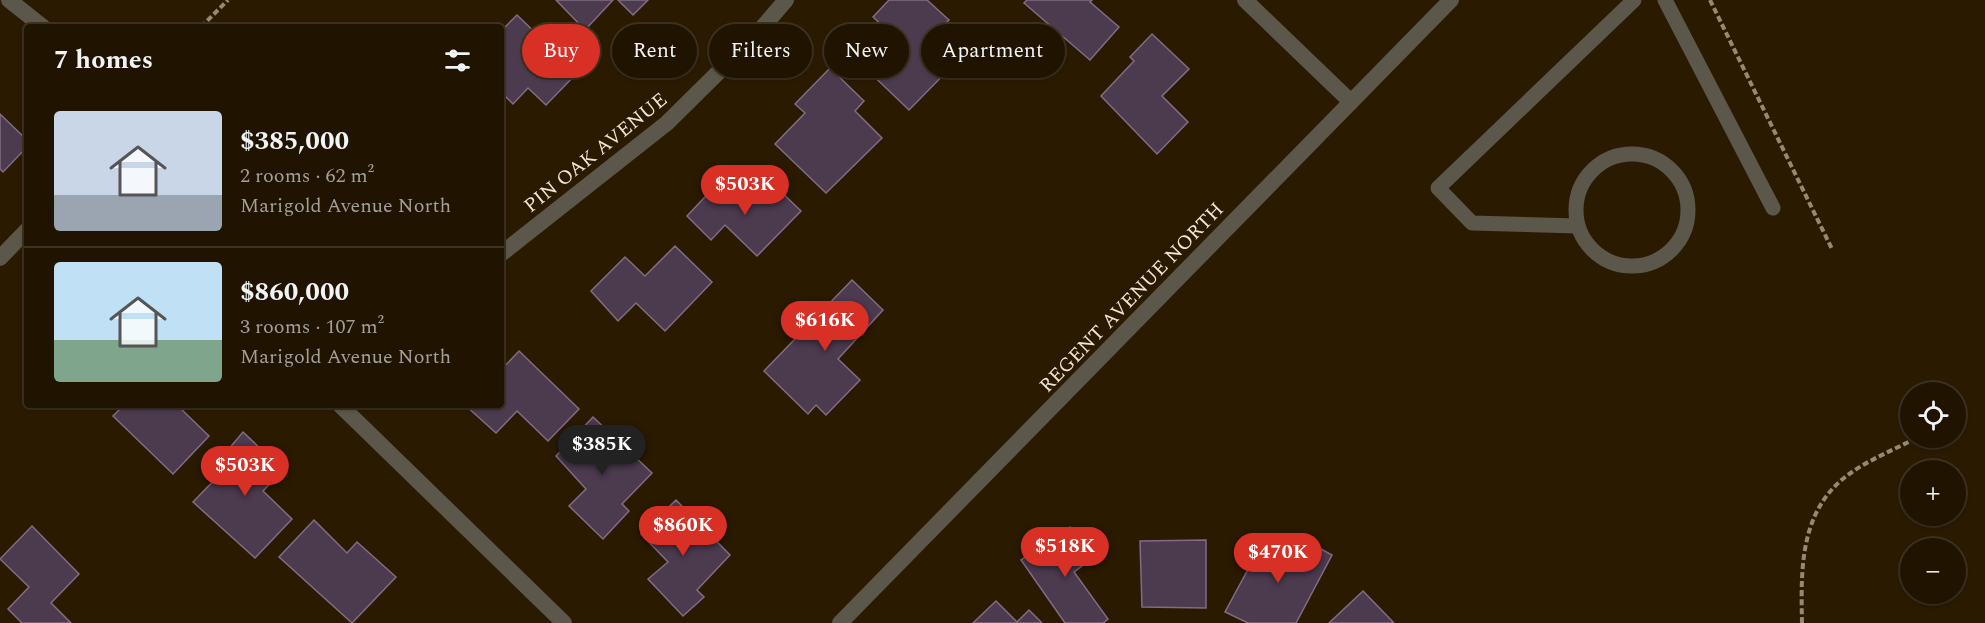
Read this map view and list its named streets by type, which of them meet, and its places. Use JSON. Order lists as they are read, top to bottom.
{
  "streets": {
    "street": ["PIN OAK AVENUE", "REGENT AVENUE NORTH"]
  },
  "page": {
    "chip": [
      "Buy",
      "Rent",
      "Filters",
      "New",
      "Apartment"
    ],
    "heading": "7 homes",
    "list": [
      {
        "name": "$385,000",
        "note": "2 rooms · 62 m² · Marigold Avenue North"
      },
      {
        "name": "$860,000",
        "note": "3 rooms · 107 m² · Marigold Avenue North"
      }
    ],
    "price": [
      "$503K",
      "$616K",
      "$385K",
      "$503K",
      "$860K",
      "$518K",
      "$470K"
    ],
    "map_buttons": ["+", "−"]
  }
}
